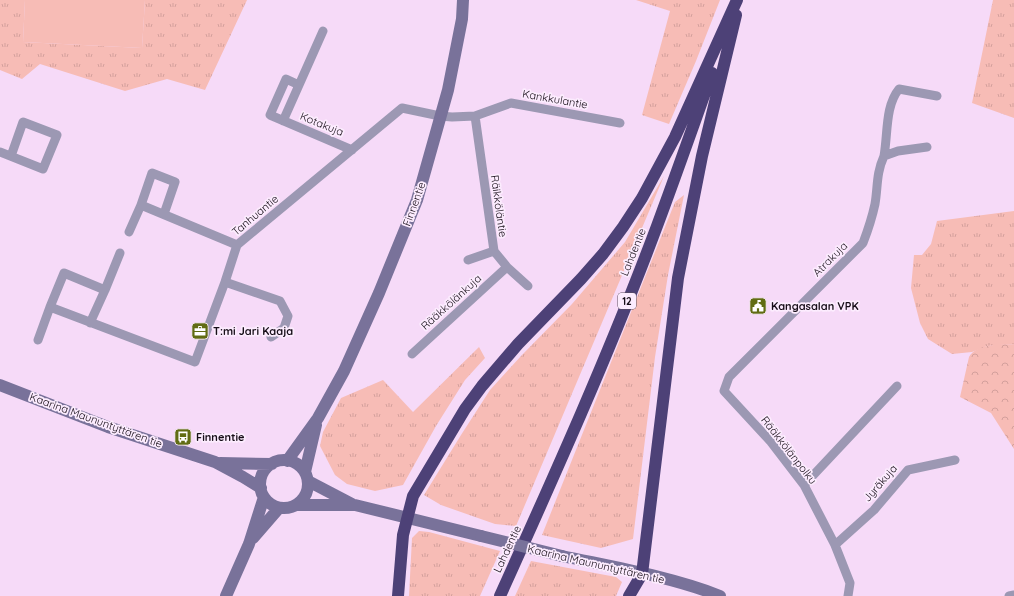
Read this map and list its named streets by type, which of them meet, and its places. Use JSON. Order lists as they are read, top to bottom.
{
  "streets": {
    "highway": ["Lahdentie", "12"],
    "main road": ["Finnentie", "Kaarina Maununtyttären tie"],
    "street": [
      "Kankkulantie",
      "Kotakuja",
      "Räikköläntie",
      "Tanhuantie",
      "Atrakuja",
      "Rääkkölänkuja",
      "Rääkkölänpolku",
      "Jyräkuja"
    ]
  },
  "crossings": [
    ["Kankkulantie", "Finnentie"],
    ["Kankkulantie", "Räikköläntie"],
    ["Kankkulantie", "Tanhuantie"],
    ["Kotakuja", "Tanhuantie"],
    ["Finnentie", "Tanhuantie"],
    ["Finnentie", "Kaarina Maununtyttären tie"],
    ["Räikköläntie", "Rääkkölänkuja"],
    ["Atrakuja", "Rääkkölänpolku"],
    ["Rääkkölänpolku", "Jyräkuja"]
  ],
  "places": {
    "public building": ["Kangasalan VPK"],
    "office": ["T:mi Jari Kaaja"],
    "bus stop": ["Finnentie"]
  }
}
